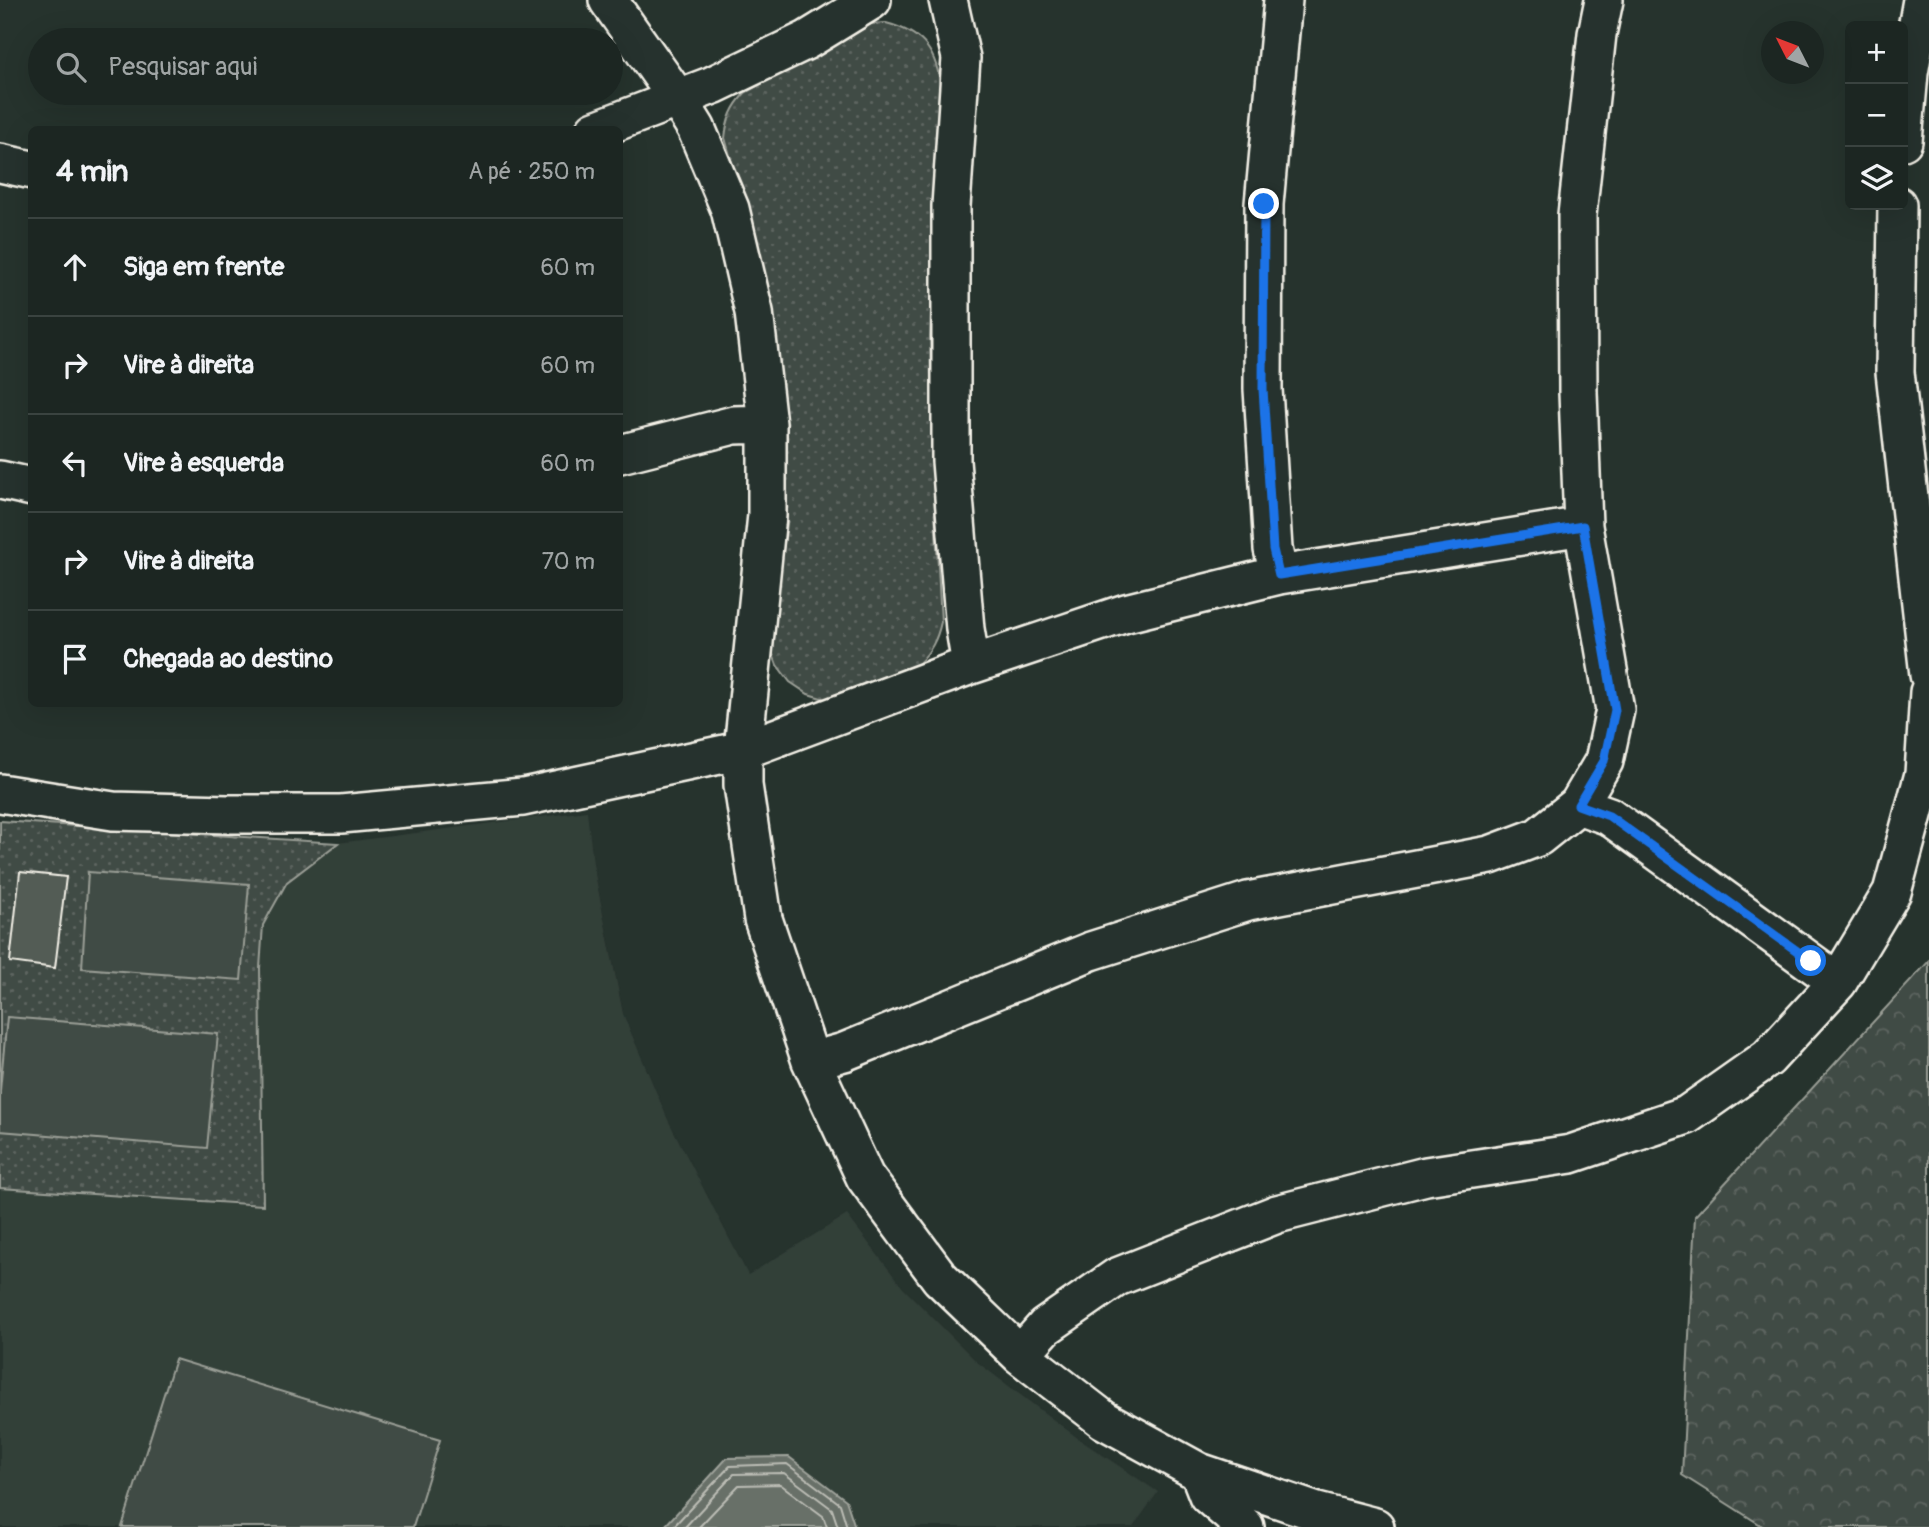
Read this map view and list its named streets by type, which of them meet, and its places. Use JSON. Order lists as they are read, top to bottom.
{
  "north": "top left",
  "page": {
    "map_buttons": ["+", "−"],
    "search": "Pesquisar aqui",
    "heading": ["4 min", "A pé · 250 m"],
    "list": [
      ["Siga em frente", "60 m"],
      ["Vire à direita", "60 m"],
      ["Vire à esquerda", "60 m"],
      ["Vire à direita", "70 m"],
      "Chegada ao destino"
    ]
  }
}
